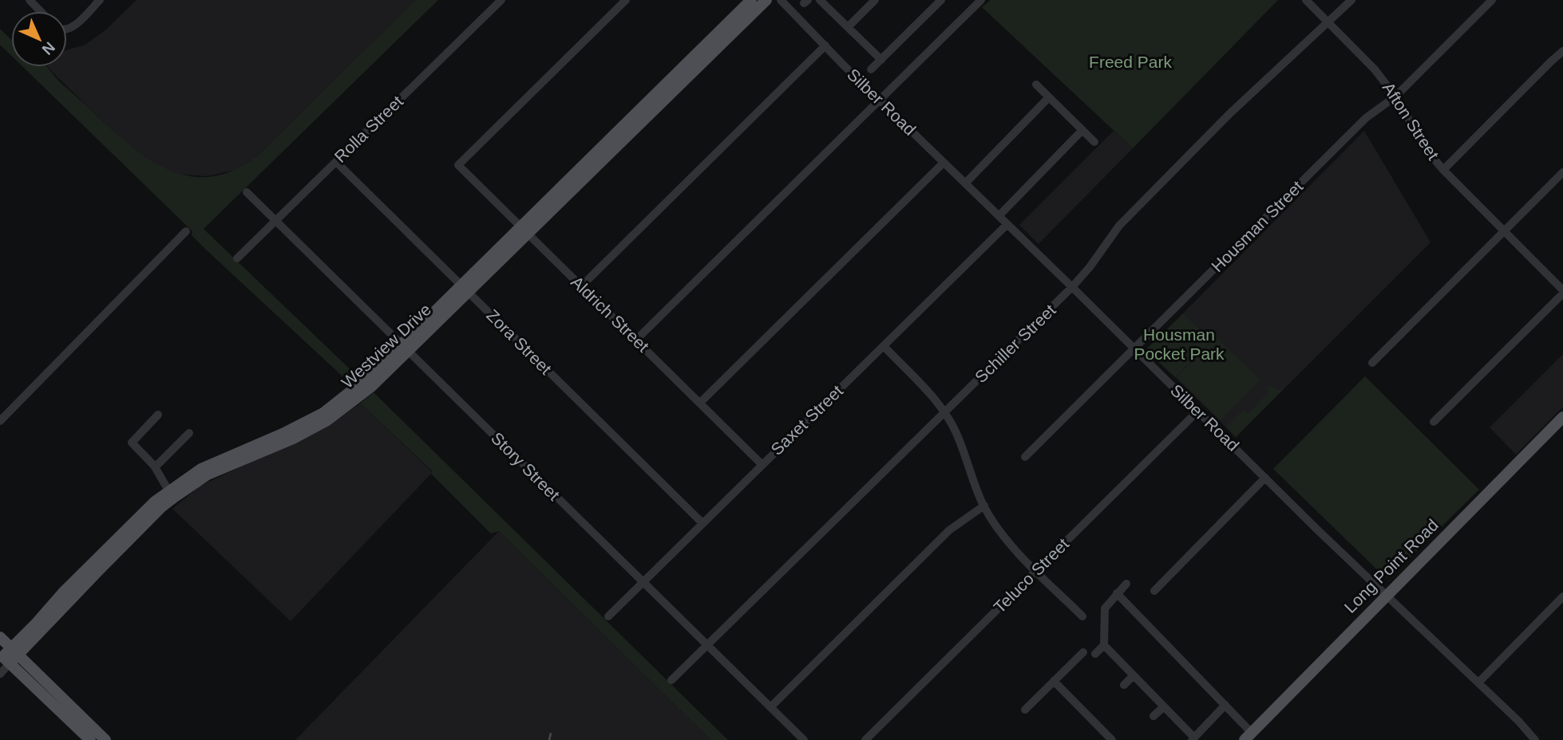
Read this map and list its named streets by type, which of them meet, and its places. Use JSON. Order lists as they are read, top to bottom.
{
  "streets": {
    "main road": ["Westview Drive", "Long Point Road"],
    "street": [
      "Silber Road",
      "Afton Street",
      "Rolla Street",
      "Housman Street",
      "Aldrich Street",
      "Zora Street",
      "Schiller Street",
      "Saxet Street",
      "Story Street",
      "Teluco Street"
    ]
  },
  "crossings": [
    ["Silber Road", "Housman Street"],
    ["Silber Road", "Schiller Street"],
    ["Silber Road", "Saxet Street"],
    ["Silber Road", "Long Point Road"],
    ["Silber Road", "Teluco Street"],
    ["Afton Street", "Housman Street"],
    ["Afton Street", "Schiller Street"],
    ["Rolla Street", "Zora Street"],
    ["Rolla Street", "Story Street"],
    ["Aldrich Street", "Westview Drive"],
    ["Aldrich Street", "Saxet Street"],
    ["Zora Street", "Westview Drive"],
    ["Zora Street", "Saxet Street"],
    ["Schiller Street", "Story Street"],
    ["Westview Drive", "Story Street"],
    ["Saxet Street", "Story Street"]
  ],
  "parks": ["Freed Park", "Housman Pocket Park"],
  "north": "bottom right"
}
